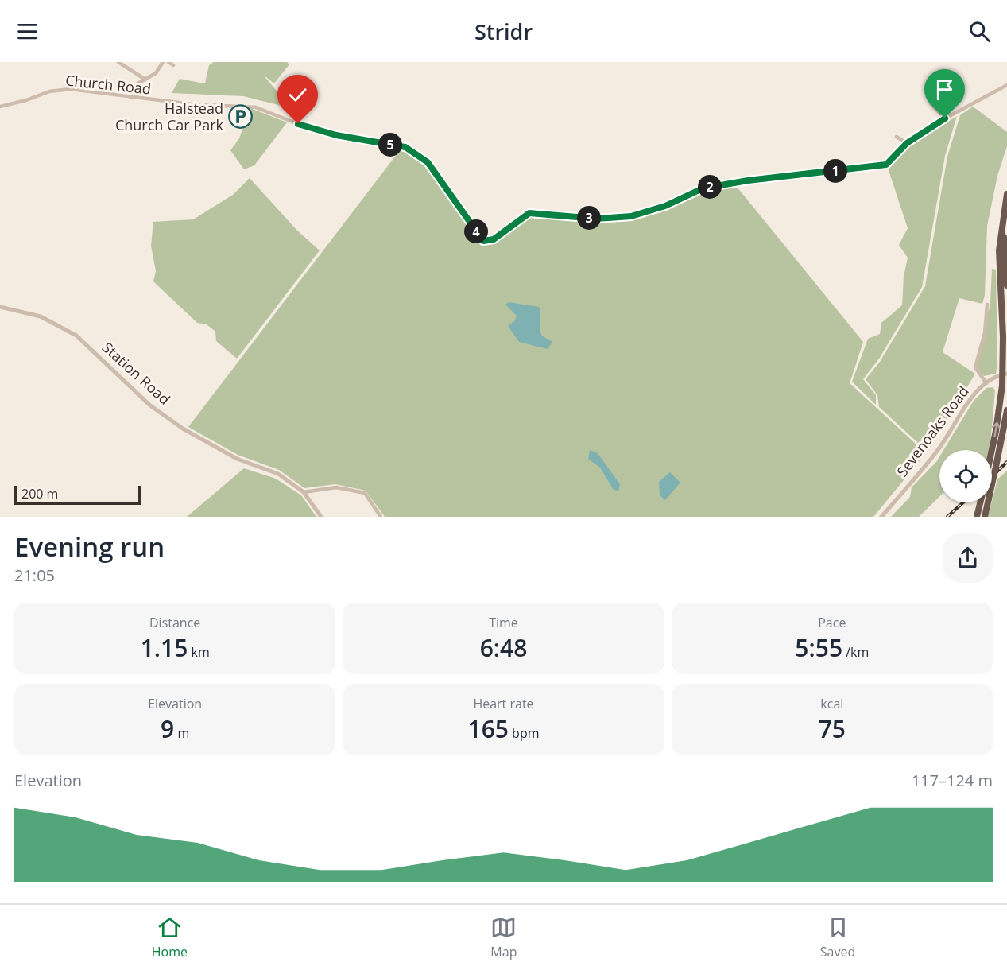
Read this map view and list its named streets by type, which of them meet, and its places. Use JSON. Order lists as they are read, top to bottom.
{
  "streets": {
    "street": ["Church Road", "Station Road", "Sevenoaks Road"]
  },
  "places": {
    "parking": ["Halstead Church Car Park"]
  },
  "scale_bar": "200 m",
  "page": {
    "header": "Stridr",
    "pins": [
      "5",
      "1",
      "2",
      "3",
      "4"
    ],
    "scale": "200 m",
    "heading": ["Evening run", "21:05"],
    "stats": [
      ["Distance", "1.15 km"],
      ["Time", "6:48"],
      ["Pace", "5:55 /km"],
      ["Elevation", "9 m"],
      ["Heart rate", "165 bpm"],
      ["kcal", "75"]
    ],
    "chart": ["Elevation", "117–124 m"],
    "tabs": ["Home", "Map", "Saved"]
  }
}
